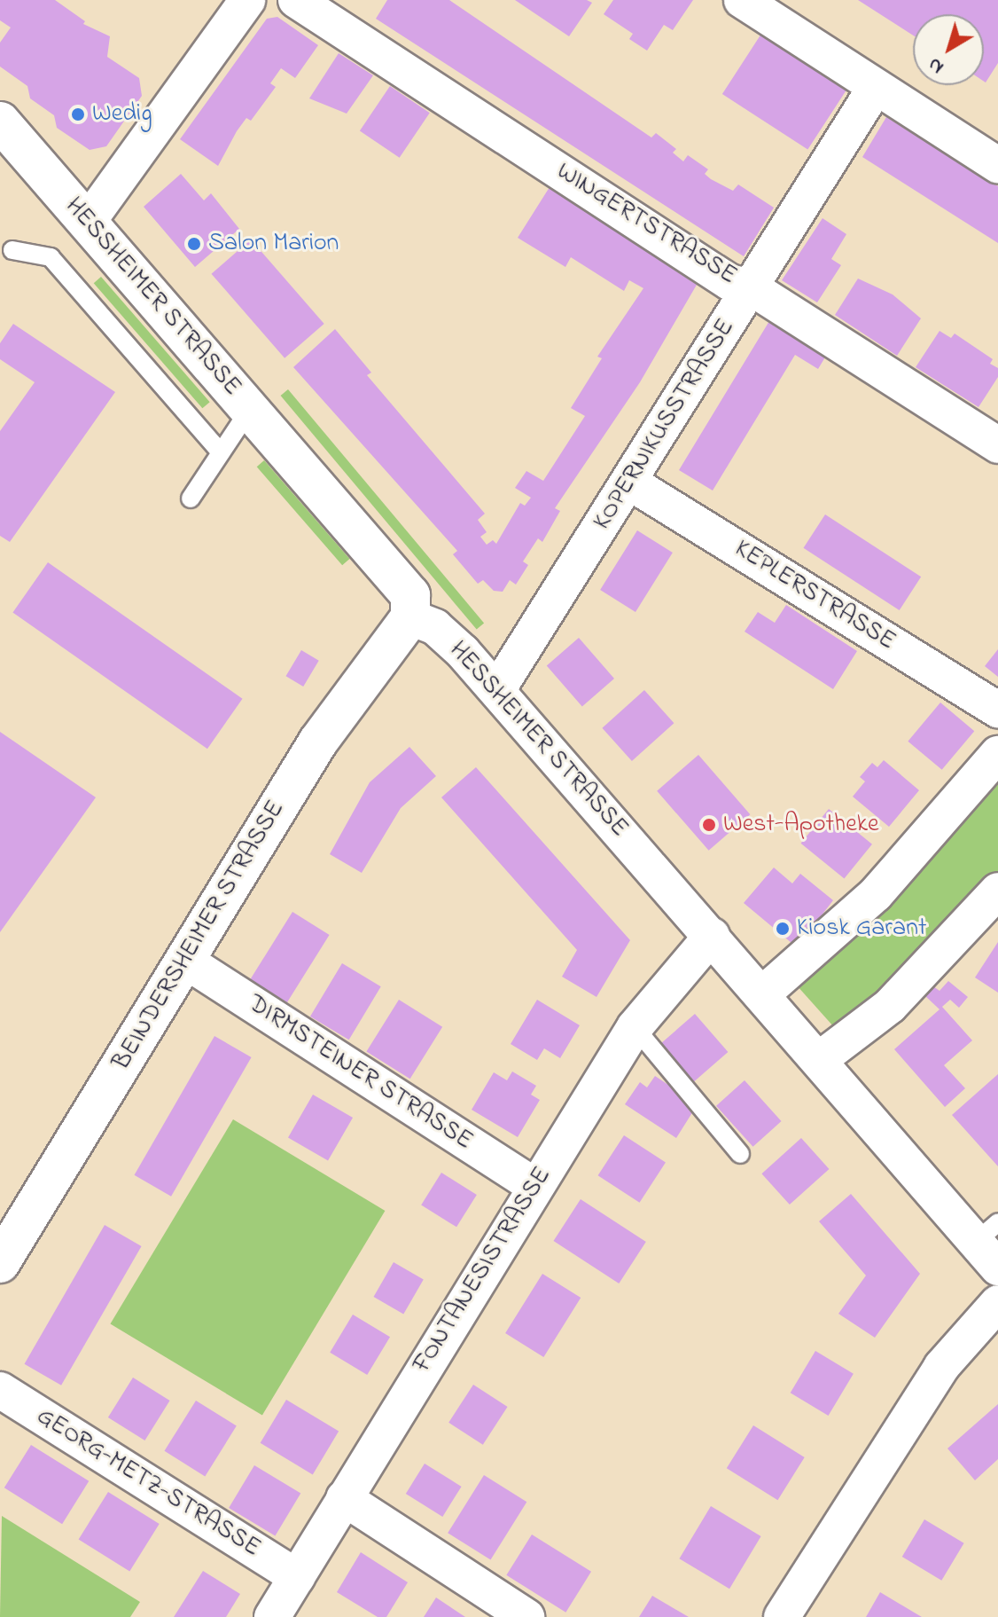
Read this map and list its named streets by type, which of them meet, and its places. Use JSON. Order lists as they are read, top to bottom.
{
  "streets": {
    "street": [
      "WINGERTSTRASSE",
      "HESSHEIMER STRASSE",
      "KOPERNIKUSSTRASSE",
      "KEPLERSTRASSE",
      "BEINDERSHEIMER STRASSE",
      "DIRMSTEINER STRASSE",
      "FONTANESISTRASSE",
      "GEORG-METZ-STRASSE"
    ]
  },
  "crossings": [
    ["WINGERTSTRASSE", "KOPERNIKUSSTRASSE"],
    ["HESSHEIMER STRASSE", "KOPERNIKUSSTRASSE"],
    ["HESSHEIMER STRASSE", "BEINDERSHEIMER STRASSE"],
    ["HESSHEIMER STRASSE", "FONTANESISTRASSE"],
    ["KOPERNIKUSSTRASSE", "KEPLERSTRASSE"],
    ["BEINDERSHEIMER STRASSE", "DIRMSTEINER STRASSE"],
    ["DIRMSTEINER STRASSE", "FONTANESISTRASSE"],
    ["FONTANESISTRASSE", "GEORG-METZ-STRASSE"]
  ],
  "places": [
    "Wedig",
    "Salon Marion",
    "West-Apotheke",
    "Kiosk Garant"
  ],
  "north": "bottom left"
}
